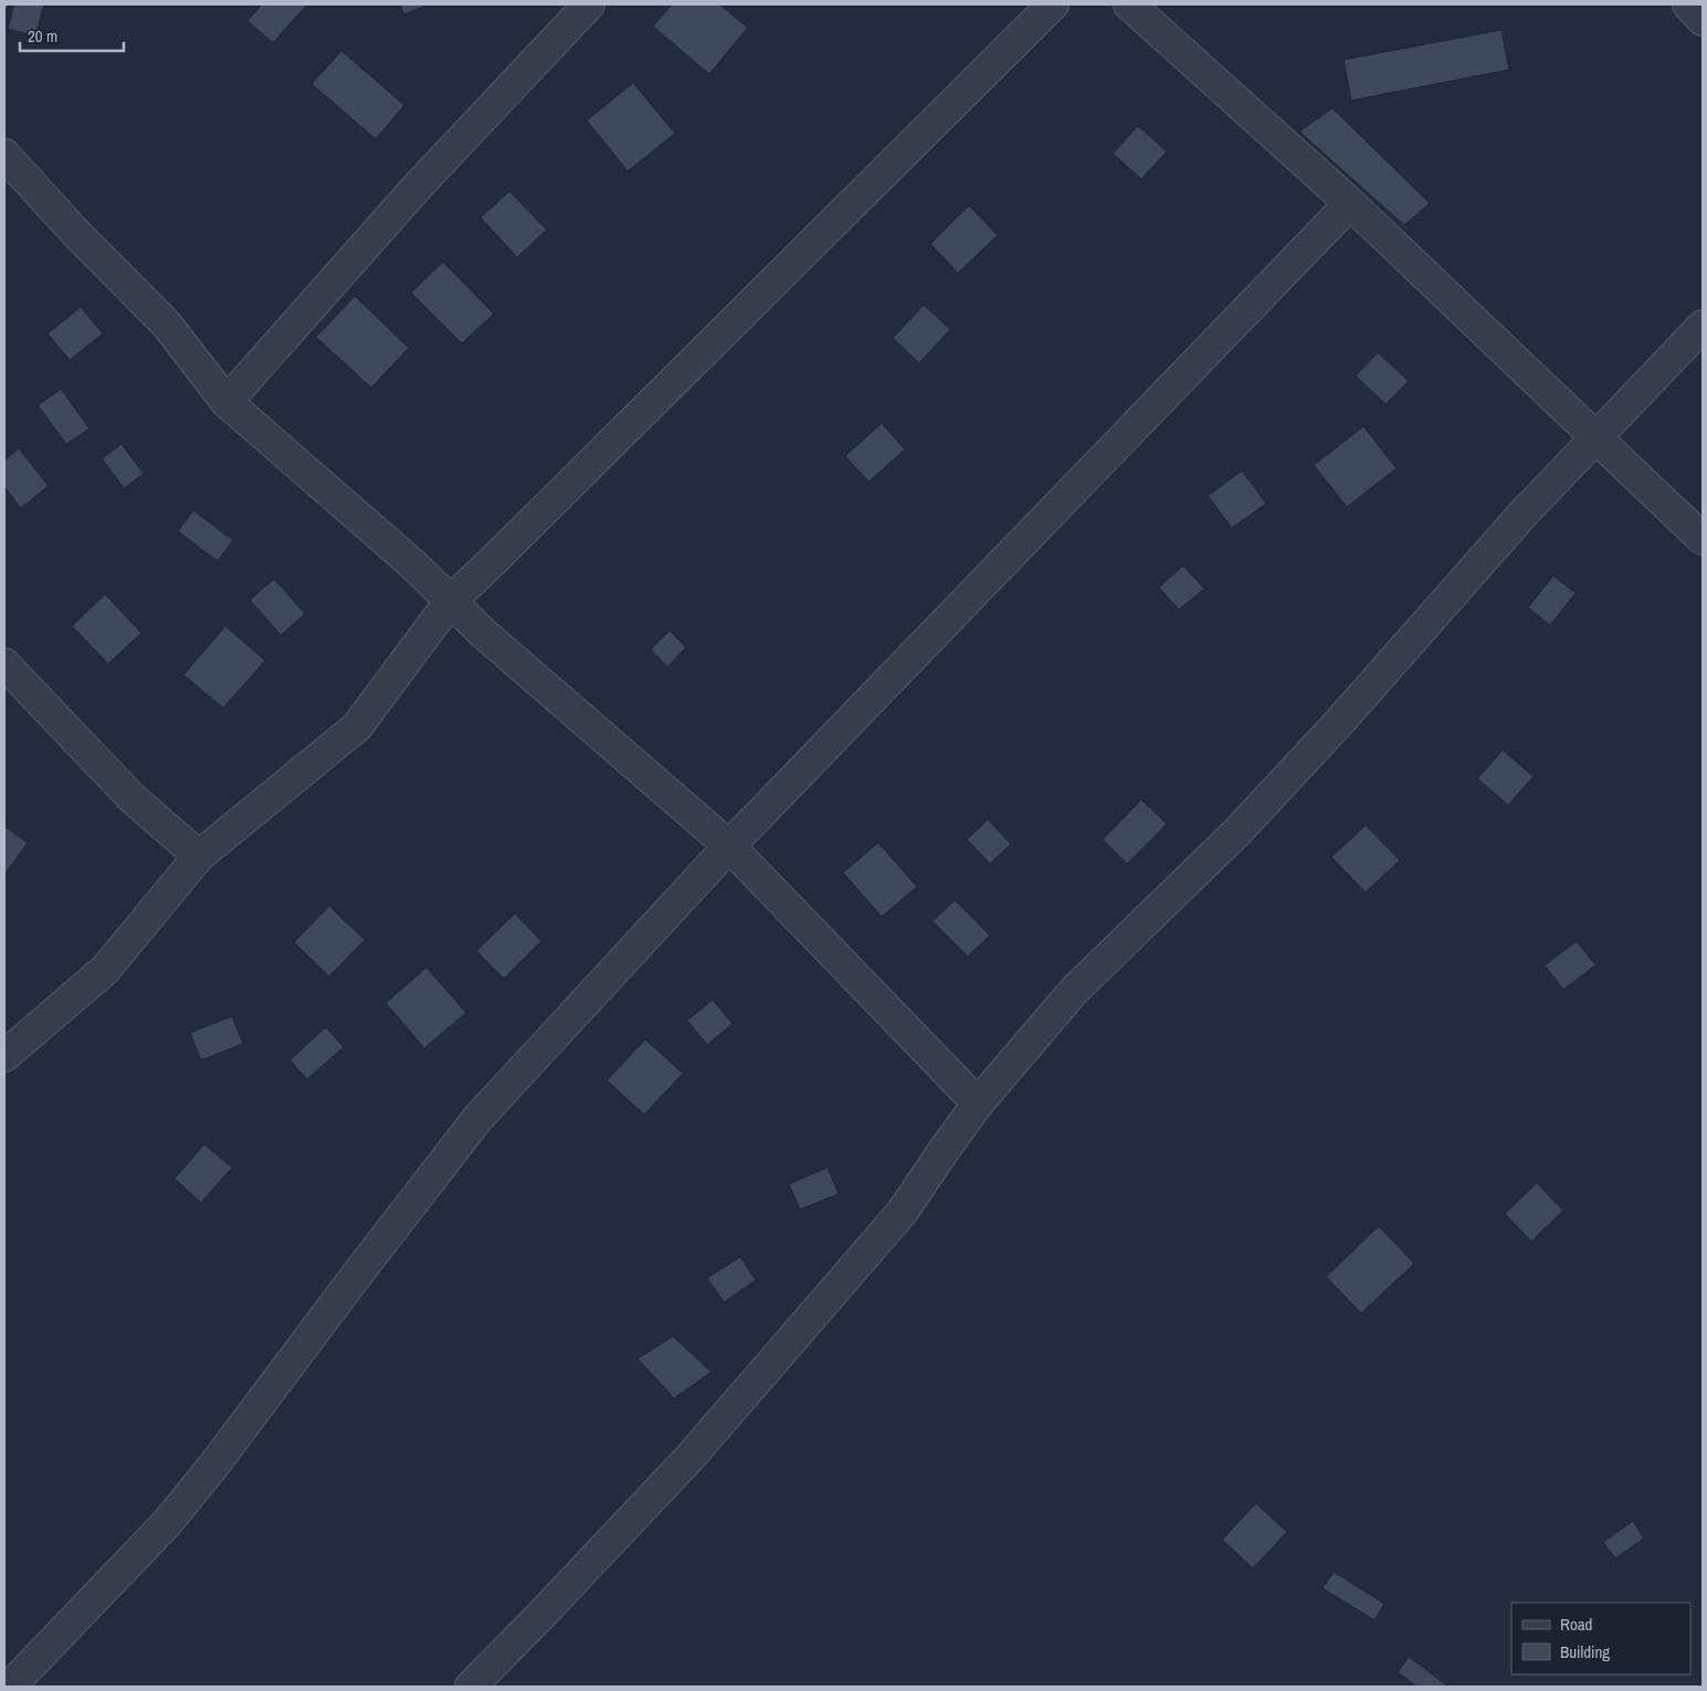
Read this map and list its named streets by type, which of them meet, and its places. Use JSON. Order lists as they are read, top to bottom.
{
  "legend": ["Road", "Building"],
  "scale_bar": "20 m"
}
